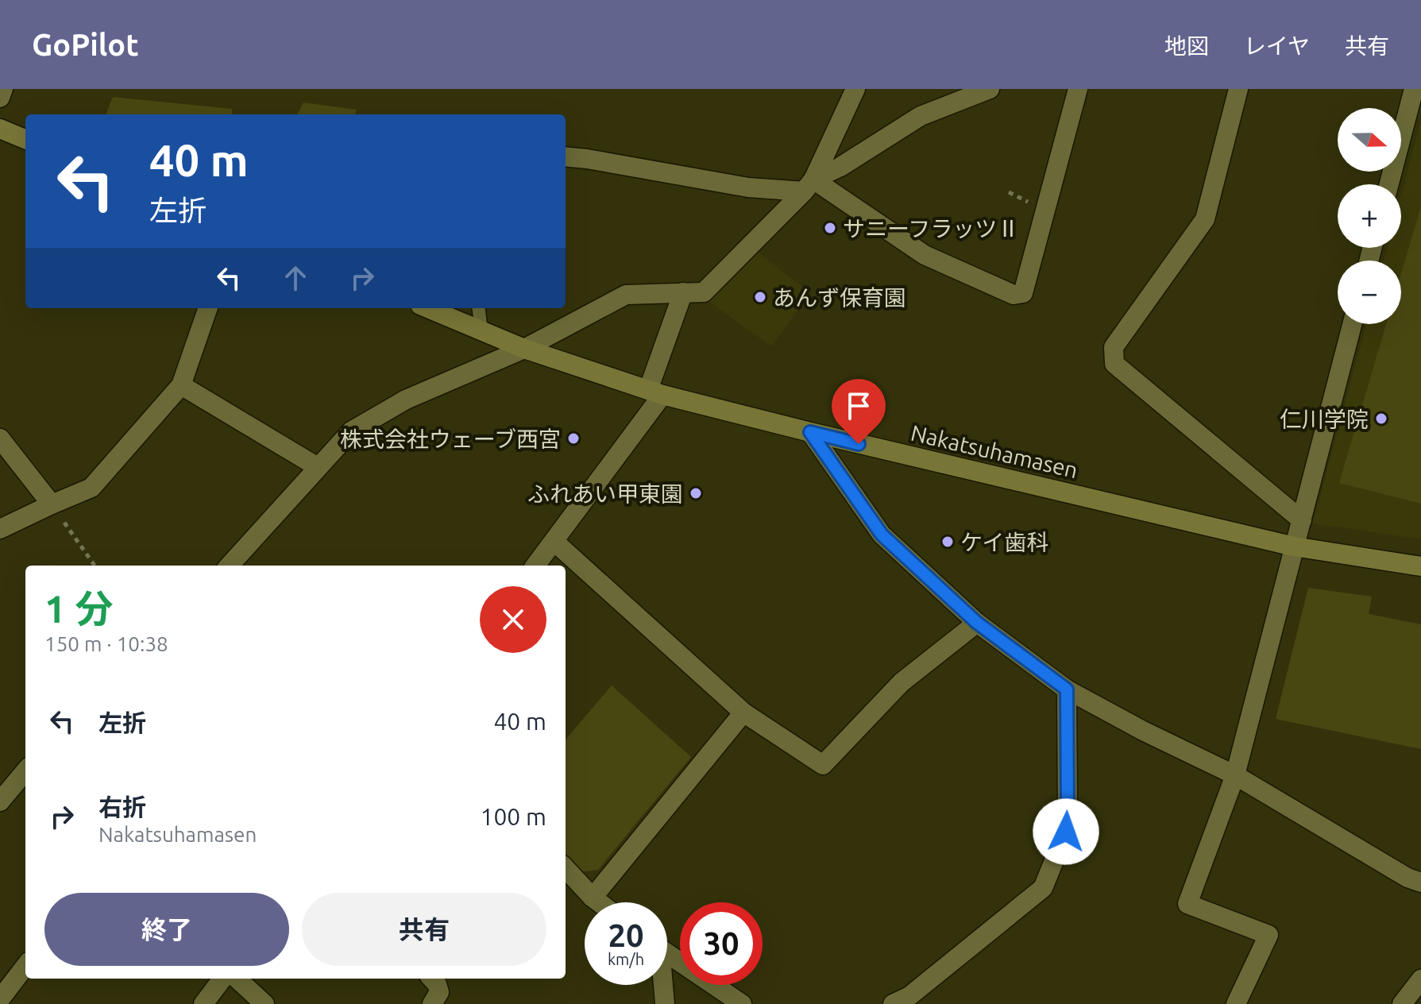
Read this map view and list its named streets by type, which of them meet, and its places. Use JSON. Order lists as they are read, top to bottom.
{
  "streets": {
    "street": ["Nakatsuhamasen"]
  },
  "places": [
    "サニーフラッツⅡ",
    "あんず保育園",
    "仁川学院",
    "株式会社ウェーブ西宮",
    "ふれあい甲東園",
    "ケイ歯科"
  ],
  "north": "right",
  "page": {
    "header": "GoPilot",
    "nav": ["地図", "レイヤ", "共有"],
    "map_buttons": ["+", "−"],
    "turn": ["40 m", "左折"],
    "heading": ["1 分", "150 m · 10:38"],
    "list": [
      {
        "name": "左折",
        "value": "40 m"
      },
      {
        "name": "右折",
        "note": "Nakatsuhamasen",
        "value": "100 m"
      }
    ],
    "buttons": ["終了", "共有"],
    "speed": "20 km/h",
    "limit": "30"
  }
}
